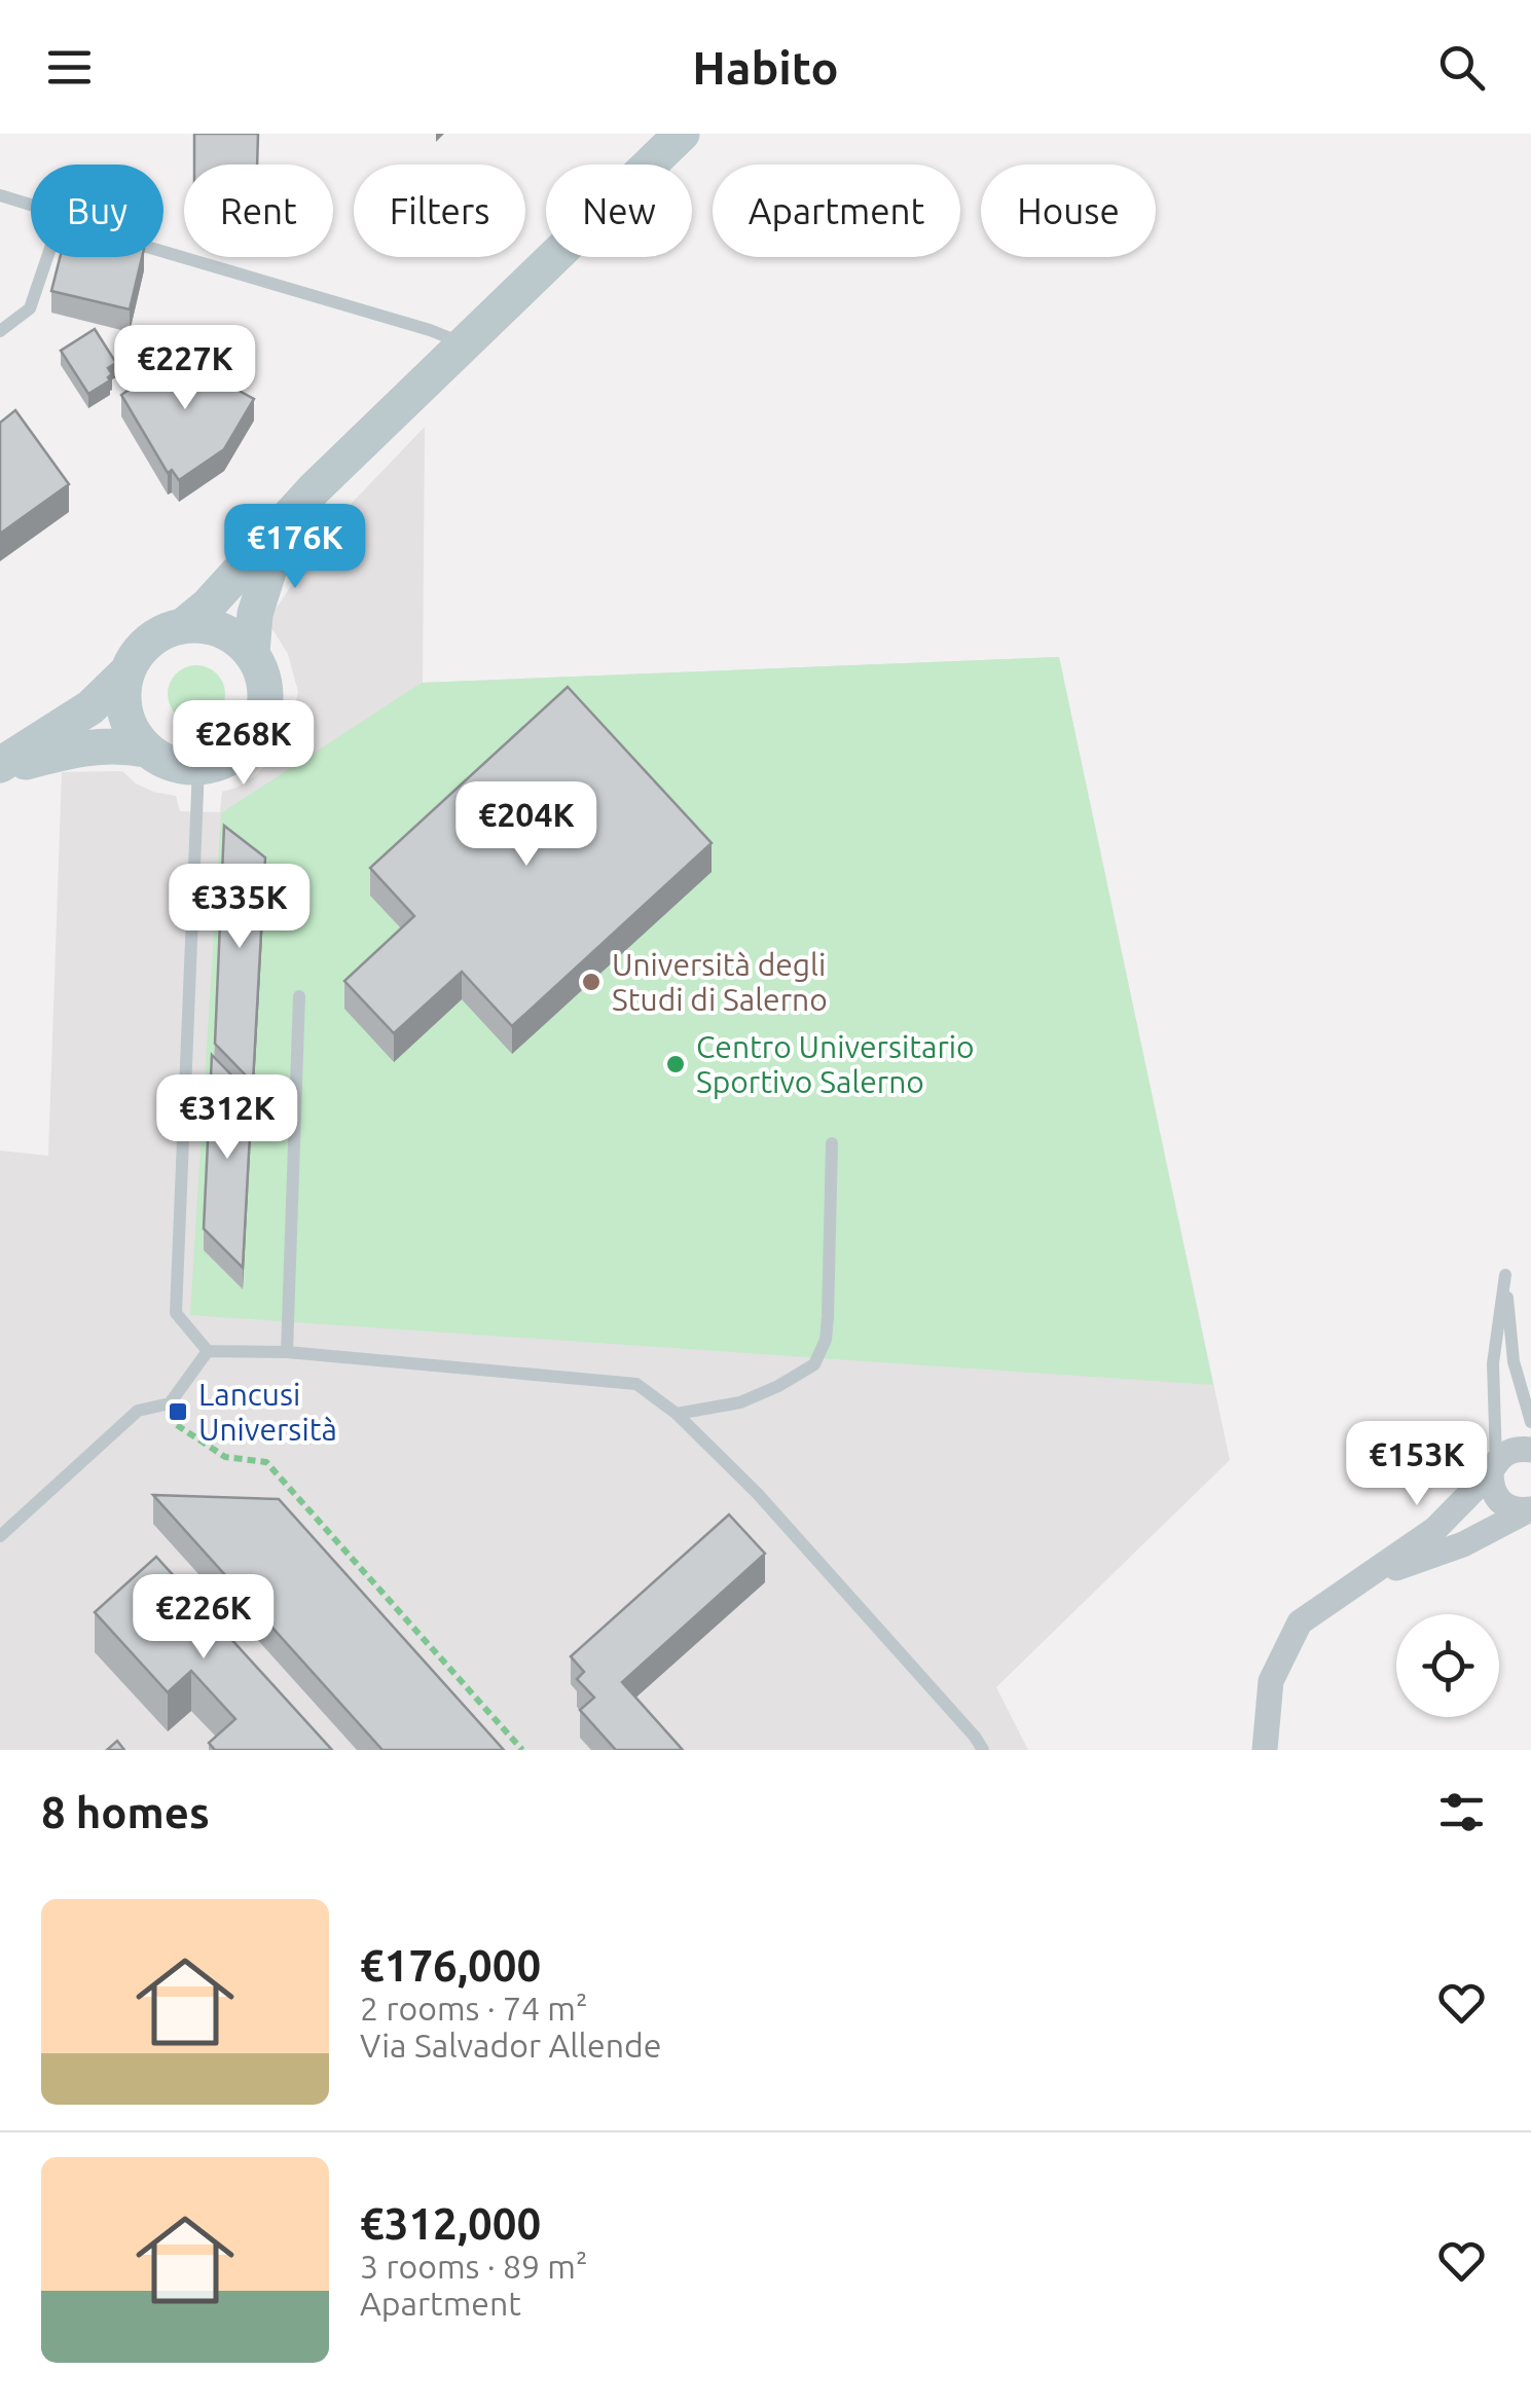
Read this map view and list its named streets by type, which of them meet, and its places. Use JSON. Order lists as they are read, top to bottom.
{
  "places": {
    "other": ["Università degli Studi di Salerno", "Centro Universitario Sportivo Salerno"],
    "transit": ["Lancusi Università"]
  },
  "page": {
    "header": "Habito",
    "chip": [
      "Buy",
      "Rent",
      "Filters",
      "New",
      "Apartment",
      "House"
    ],
    "price": [
      "€227K",
      "€176K",
      "€268K",
      "€204K",
      "€335K",
      "€312K",
      "€153K",
      "€226K"
    ],
    "heading": "8 homes",
    "list": [
      {
        "name": "€176,000",
        "note": "2 rooms · 74 m² · Via Salvador Allende"
      },
      {
        "name": "€312,000",
        "note": "3 rooms · 89 m² · Apartment"
      }
    ]
  }
}
